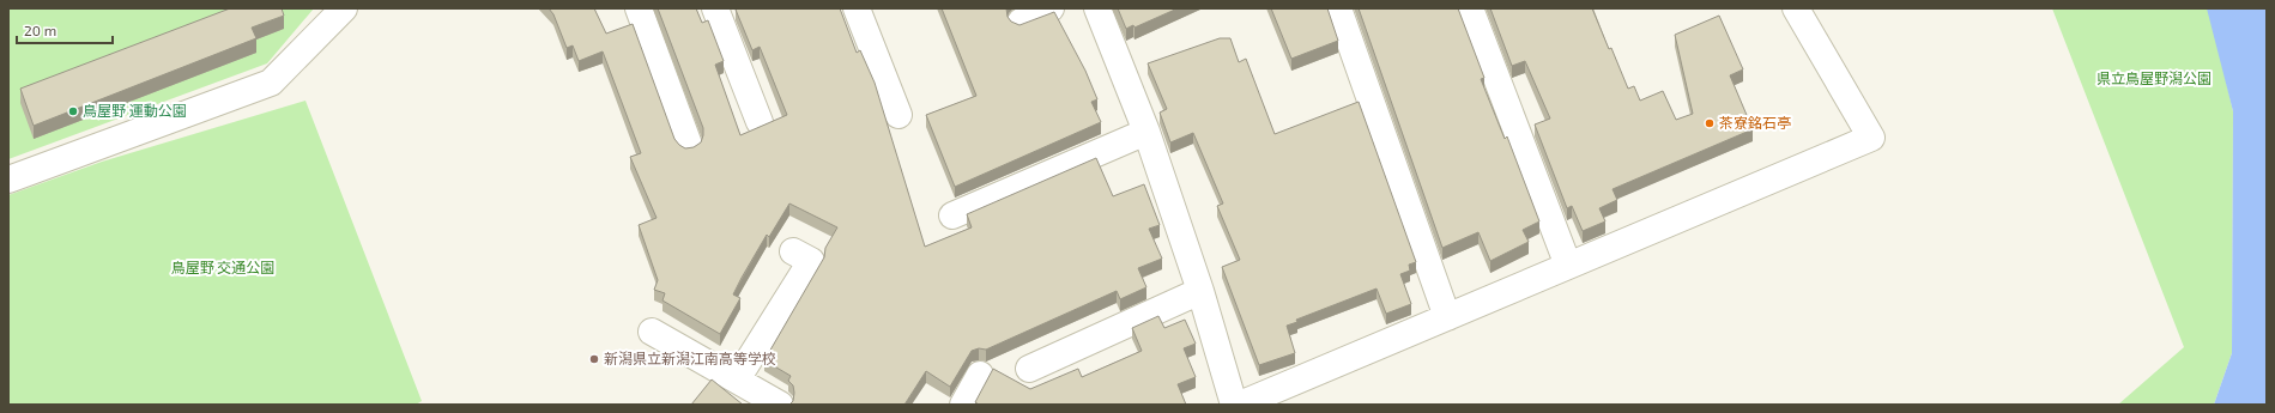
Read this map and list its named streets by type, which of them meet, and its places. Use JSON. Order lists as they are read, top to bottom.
{
  "parks": ["県立鳥屋野潟公園", "鳥屋野 交通公園"],
  "places": ["鳥屋野 運動公園", "茶寮銘石亭", "新潟県立新潟江南高等学校"],
  "scale_bar": "20 m"
}
